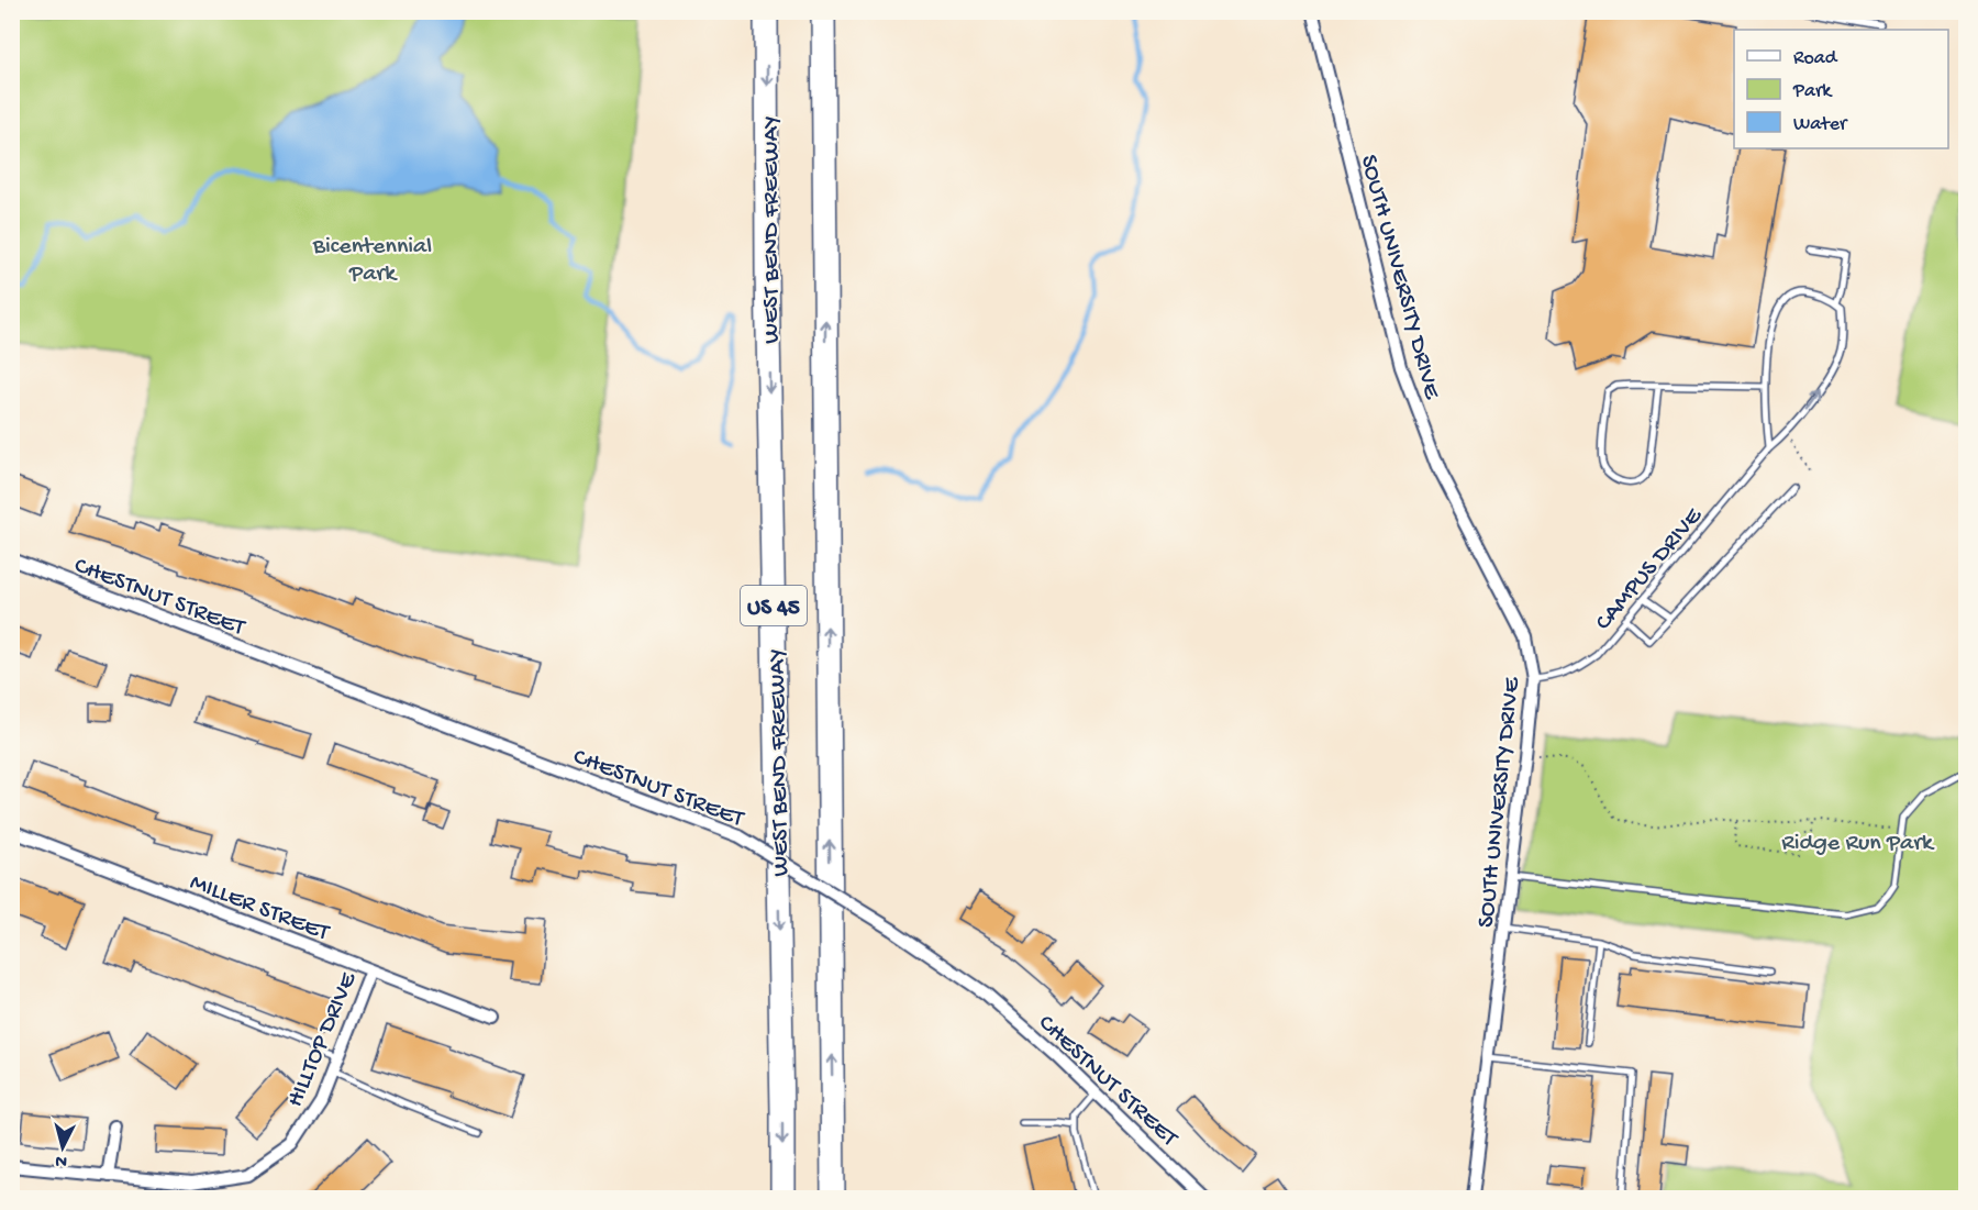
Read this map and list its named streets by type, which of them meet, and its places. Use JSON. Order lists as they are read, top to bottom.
{
  "streets": {
    "highway": ["WEST BEND FREEWAY", "US 45"],
    "street": [
      "SOUTH UNIVERSITY DRIVE",
      "CHESTNUT STREET",
      "MILLER STREET",
      "HILLTOP DRIVE"
    ],
    "lane": ["CAMPUS DRIVE"]
  },
  "crossings": [
    ["SOUTH UNIVERSITY DRIVE", "CAMPUS DRIVE"],
    ["MILLER STREET", "HILLTOP DRIVE"]
  ],
  "parks": ["Bicentennial Park", "Ridge Run Park"],
  "legend": ["Road", "Park", "Water"],
  "north": "bottom"
}
